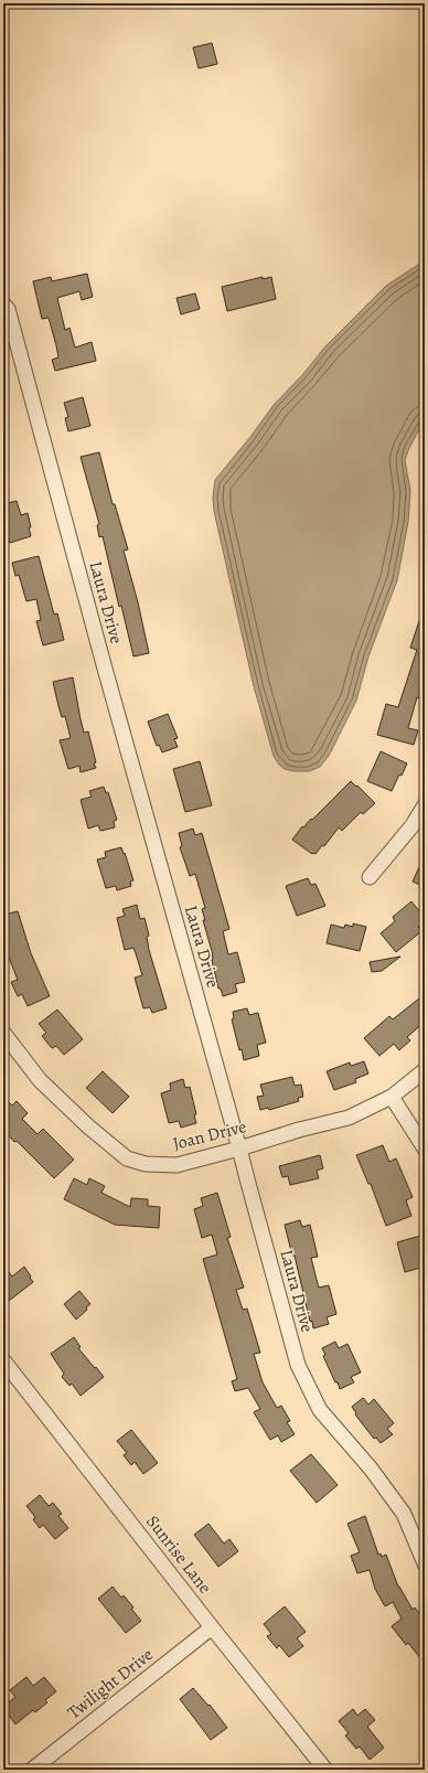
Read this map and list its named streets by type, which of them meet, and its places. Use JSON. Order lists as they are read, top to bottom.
{
  "streets": {
    "street": [
      "Laura Drive",
      "Joan Drive",
      "Sunrise Lane",
      "Twilight Drive"
    ]
  },
  "crossings": [
    ["Laura Drive", "Joan Drive"],
    ["Sunrise Lane", "Twilight Drive"]
  ]
}
